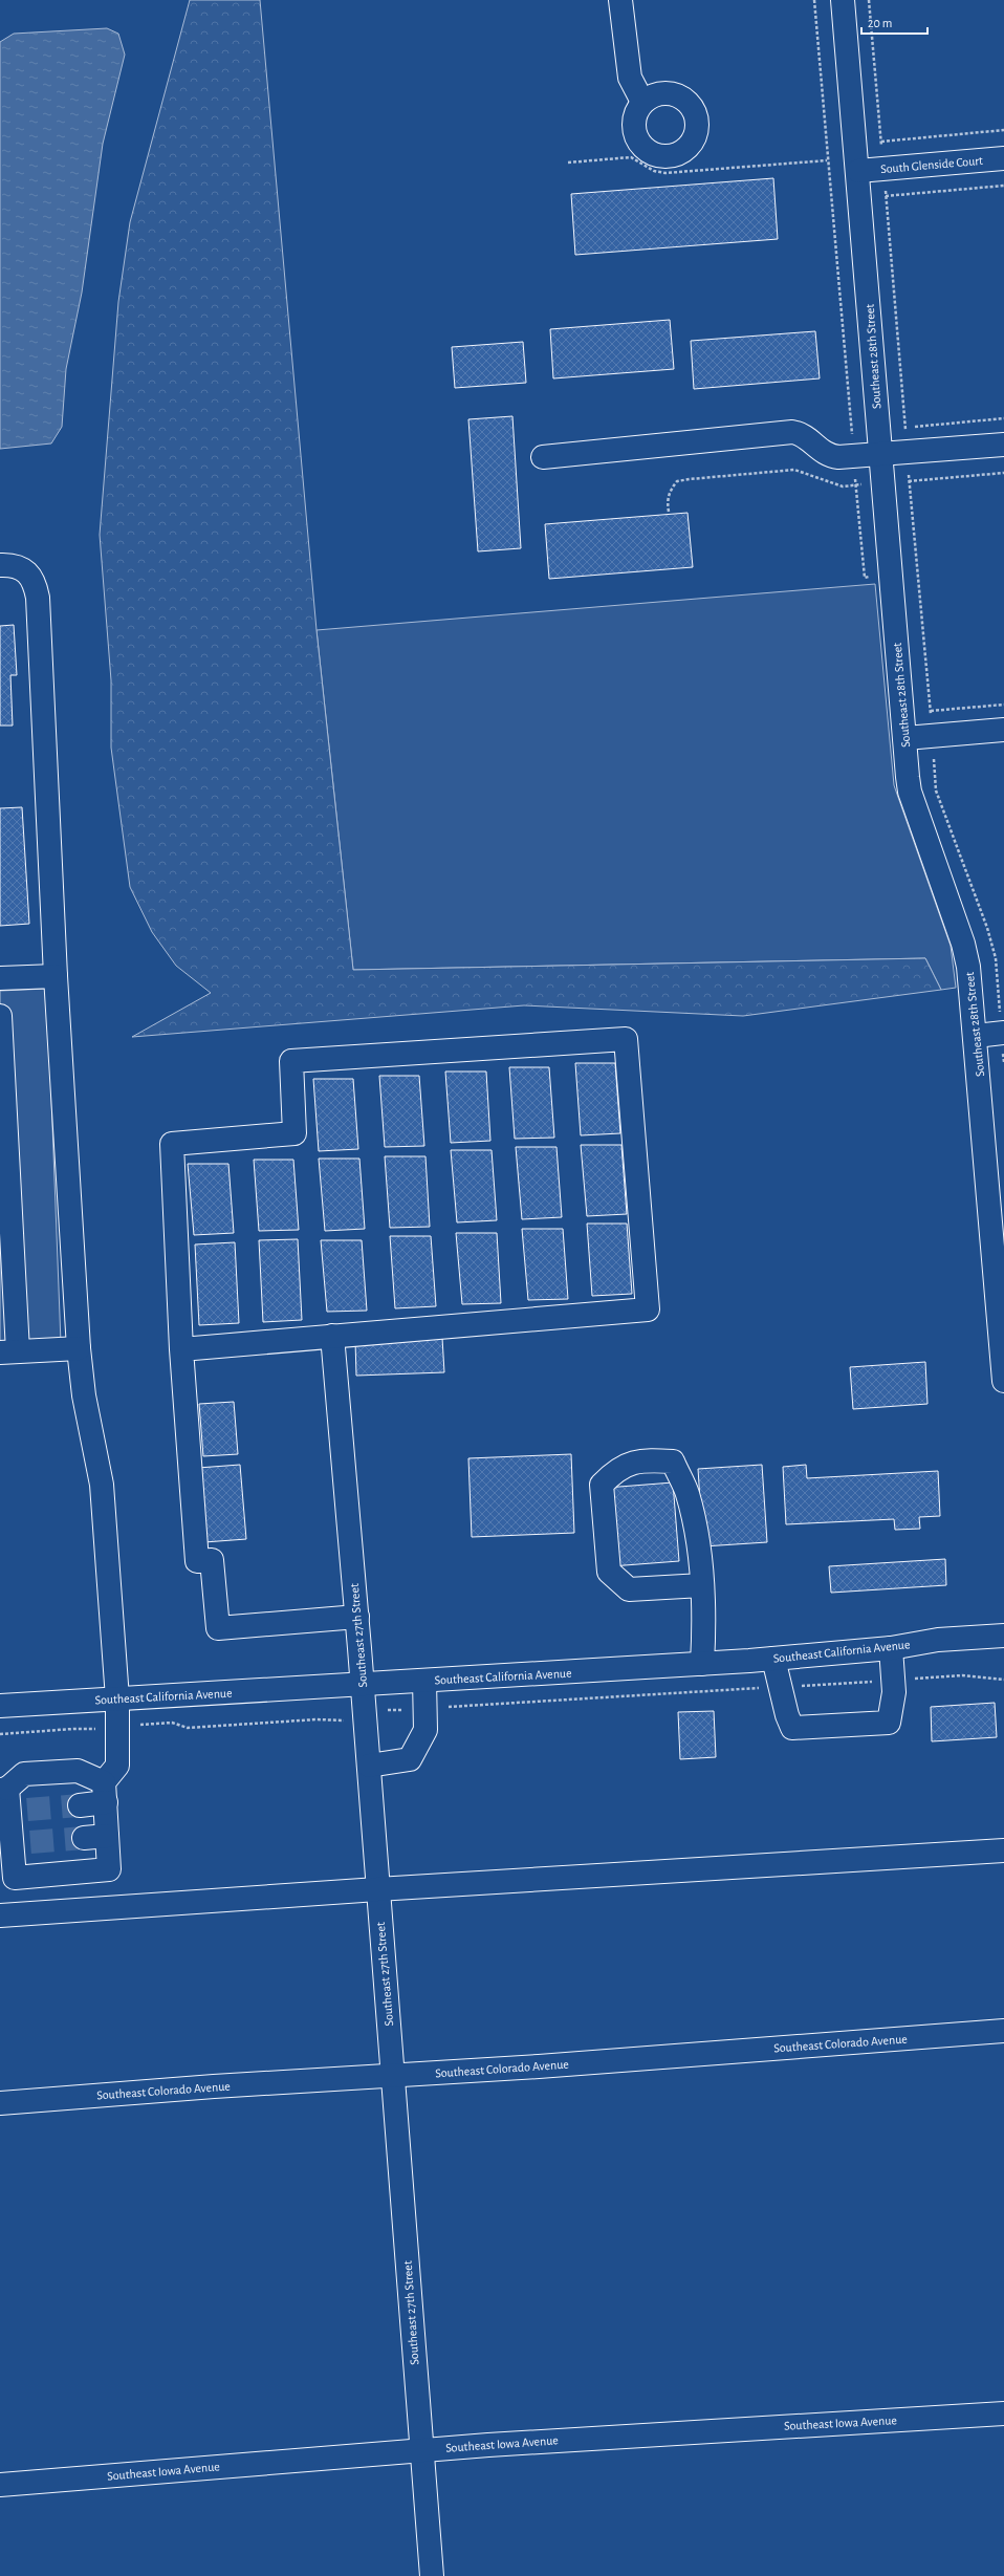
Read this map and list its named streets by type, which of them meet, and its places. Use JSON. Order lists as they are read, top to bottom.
{
  "streets": {
    "street": [
      "South Glenside Court",
      "Southeast 28th Street",
      "Southeast 27th Street",
      "Southeast California Avenue",
      "Southeast Colorado Avenue",
      "Southeast Iowa Avenue"
    ]
  },
  "crossings": [
    ["South Glenside Court", "Southeast 28th Street"],
    ["Southeast 27th Street", "Southeast California Avenue"],
    ["Southeast 27th Street", "Southeast Colorado Avenue"],
    ["Southeast 27th Street", "Southeast Iowa Avenue"]
  ],
  "scale_bar": "20 m"
}
